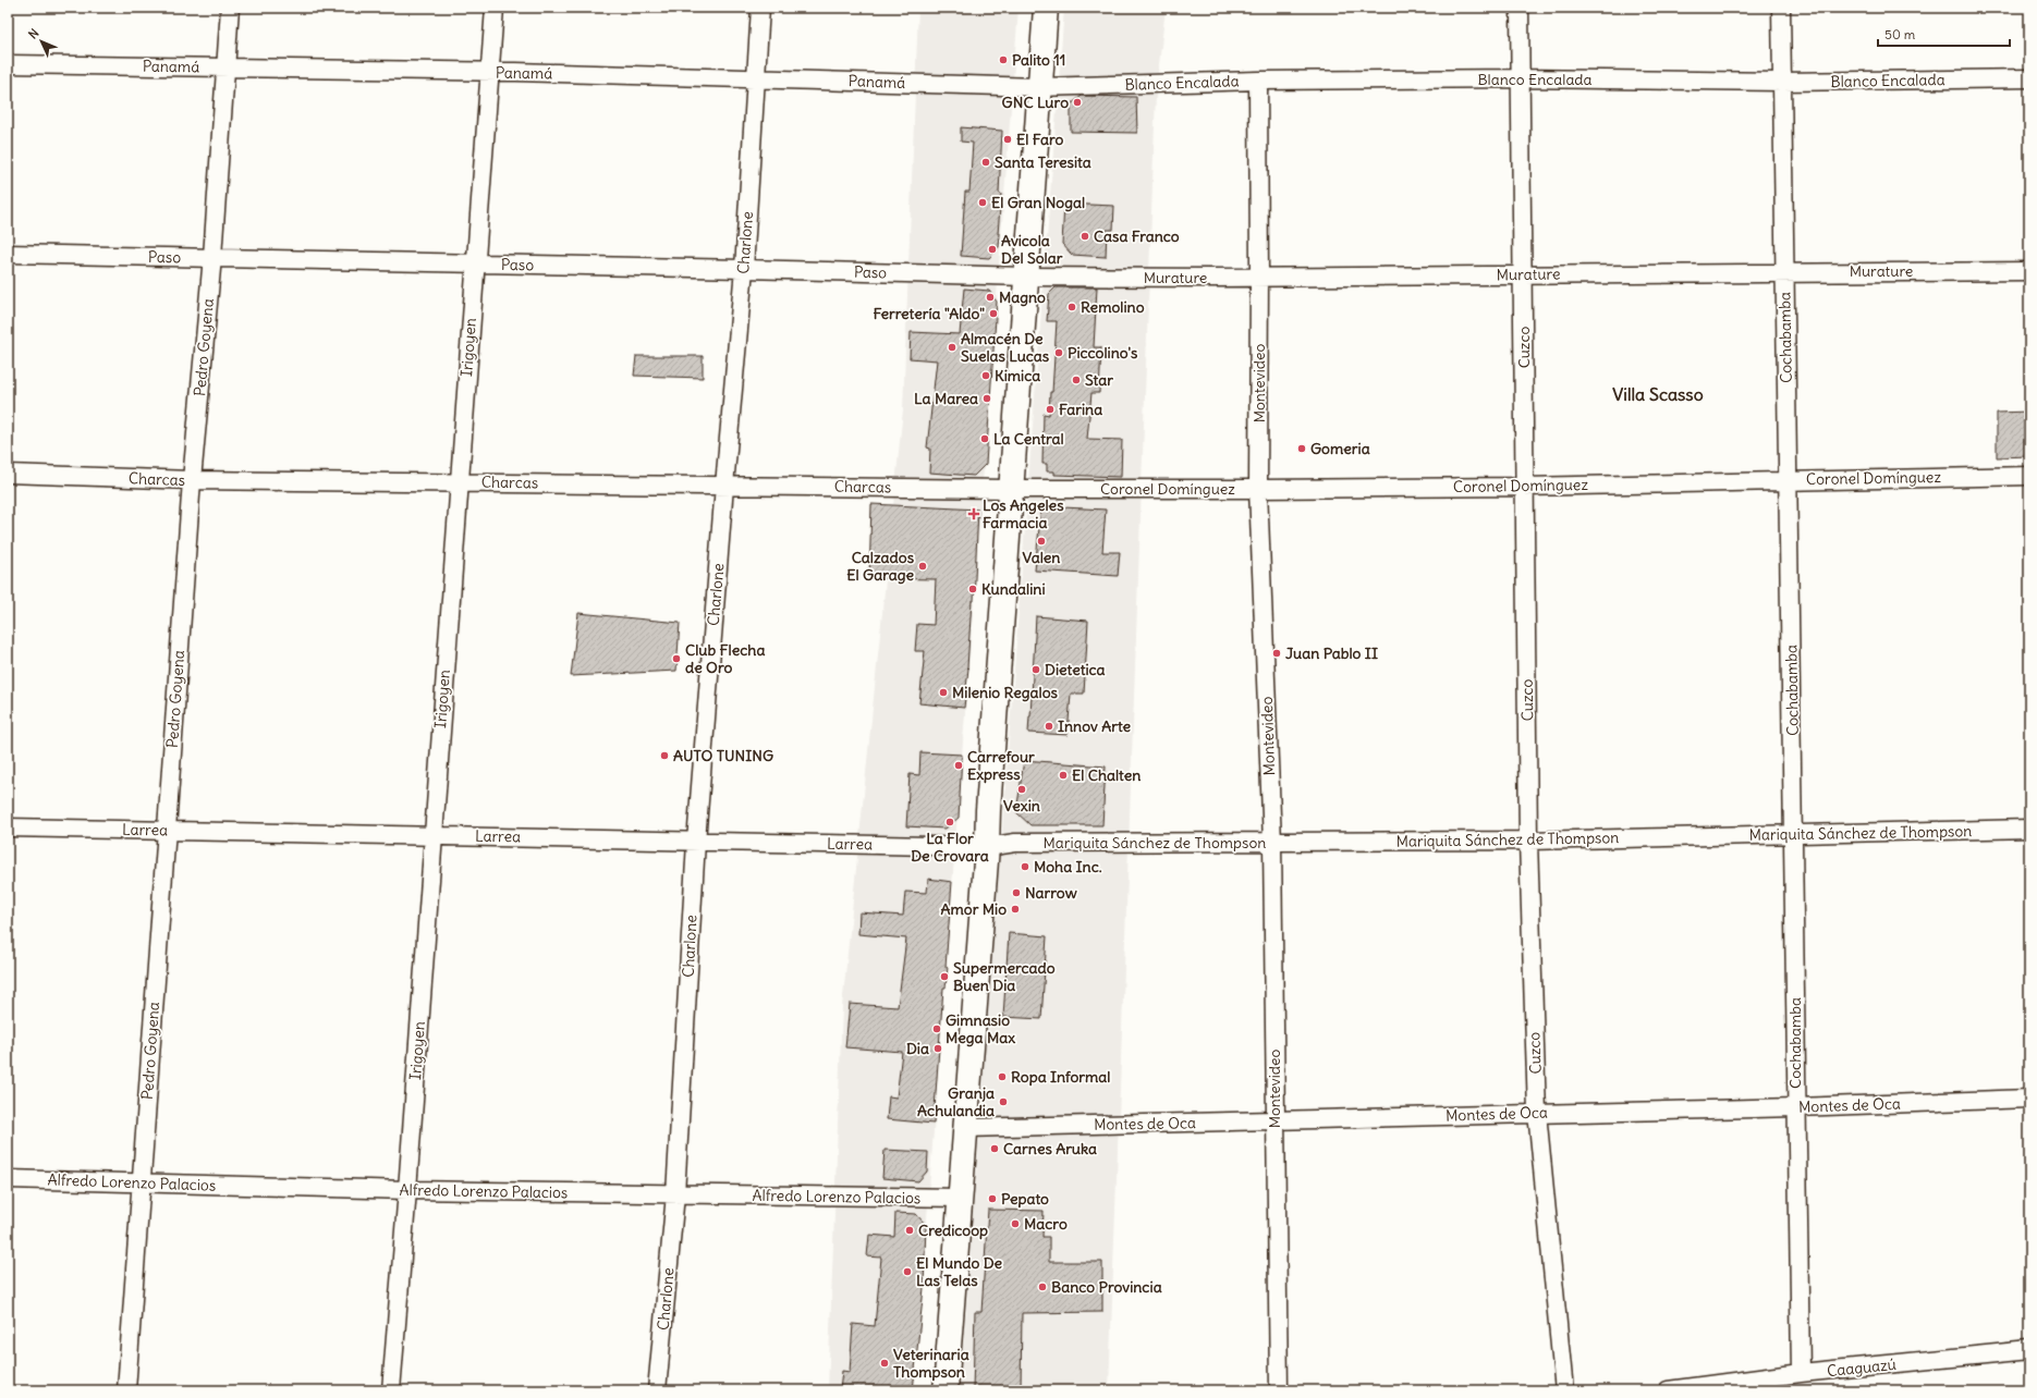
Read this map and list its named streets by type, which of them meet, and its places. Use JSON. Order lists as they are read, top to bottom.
{
  "streets": {
    "street": [
      "Panamá",
      "Blanco Encalada",
      "Charlone",
      "Paso",
      "Murature",
      "Cochabamba",
      "Pedro Goyena",
      "Irigoyen",
      "Cuzco",
      "Montevideo",
      "Coronel Domínguez",
      "Charcas",
      "Larrea",
      "Mariquita Sánchez de Thompson",
      "Montes de Oca",
      "Alfredo Lorenzo Palacios",
      "Caaguazú"
    ]
  },
  "crossings": [
    ["Panamá", "Blanco Encalada"],
    ["Panamá", "Charlone"],
    ["Panamá", "Pedro Goyena"],
    ["Panamá", "Irigoyen"],
    ["Blanco Encalada", "Cochabamba"],
    ["Blanco Encalada", "Cuzco"],
    ["Blanco Encalada", "Montevideo"],
    ["Charlone", "Paso"],
    ["Charlone", "Charcas"],
    ["Charlone", "Larrea"],
    ["Charlone", "Alfredo Lorenzo Palacios"],
    ["Paso", "Murature"],
    ["Paso", "Pedro Goyena"],
    ["Paso", "Irigoyen"],
    ["Murature", "Cochabamba"],
    ["Murature", "Cuzco"],
    ["Murature", "Montevideo"],
    ["Cochabamba", "Coronel Domínguez"],
    ["Cochabamba", "Mariquita Sánchez de Thompson"],
    ["Cochabamba", "Montes de Oca"],
    ["Cochabamba", "Caaguazú"],
    ["Pedro Goyena", "Charcas"],
    ["Pedro Goyena", "Larrea"],
    ["Pedro Goyena", "Alfredo Lorenzo Palacios"],
    ["Irigoyen", "Charcas"],
    ["Irigoyen", "Larrea"],
    ["Irigoyen", "Alfredo Lorenzo Palacios"],
    ["Cuzco", "Coronel Domínguez"],
    ["Cuzco", "Mariquita Sánchez de Thompson"],
    ["Cuzco", "Montes de Oca"],
    ["Montevideo", "Coronel Domínguez"],
    ["Montevideo", "Mariquita Sánchez de Thompson"],
    ["Montevideo", "Montes de Oca"],
    ["Coronel Domínguez", "Charcas"],
    ["Larrea", "Mariquita Sánchez de Thompson"]
  ],
  "districts": ["Villa Scasso"],
  "places": {
    "other": [
      "Palito 11",
      "GNC Luro",
      "El Faro",
      "Santa Teresita",
      "El Gran Nogal",
      "Casa Franco",
      "Avicola Del Solar",
      "Magno",
      "Remolino",
      "Ferretería \"Aldo\"",
      "Almacén De Suelas Lucas",
      "Piccolino's",
      "Kimica",
      "Star",
      "La Marea",
      "Farina",
      "La Central",
      "Gomeria",
      "Valen",
      "Calzados El Garage",
      "Kundalini",
      "Juan Pablo II",
      "Club Flecha de Oro",
      "Dietetica",
      "Milenio Regalos",
      "Innov Arte",
      "AUTO TUNING",
      "Carrefour Express",
      "El Chalten",
      "Vexin",
      "La Flor De Crovara",
      "Moha Inc.",
      "Narrow",
      "Amor Mio",
      "Supermercado Buen Dia",
      "Gimnasio Mega Max",
      "Dia",
      "Ropa Informal",
      "Granja Achulandia",
      "Carnes Aruka",
      "Pepato",
      "Macro",
      "Credicoop",
      "El Mundo De Las Telas",
      "Banco Provincia",
      "Veterinaria Thompson"
    ],
    "health": ["Los Angeles Farmacia"]
  },
  "scale_bar": "50 m",
  "north": "top left"
}
